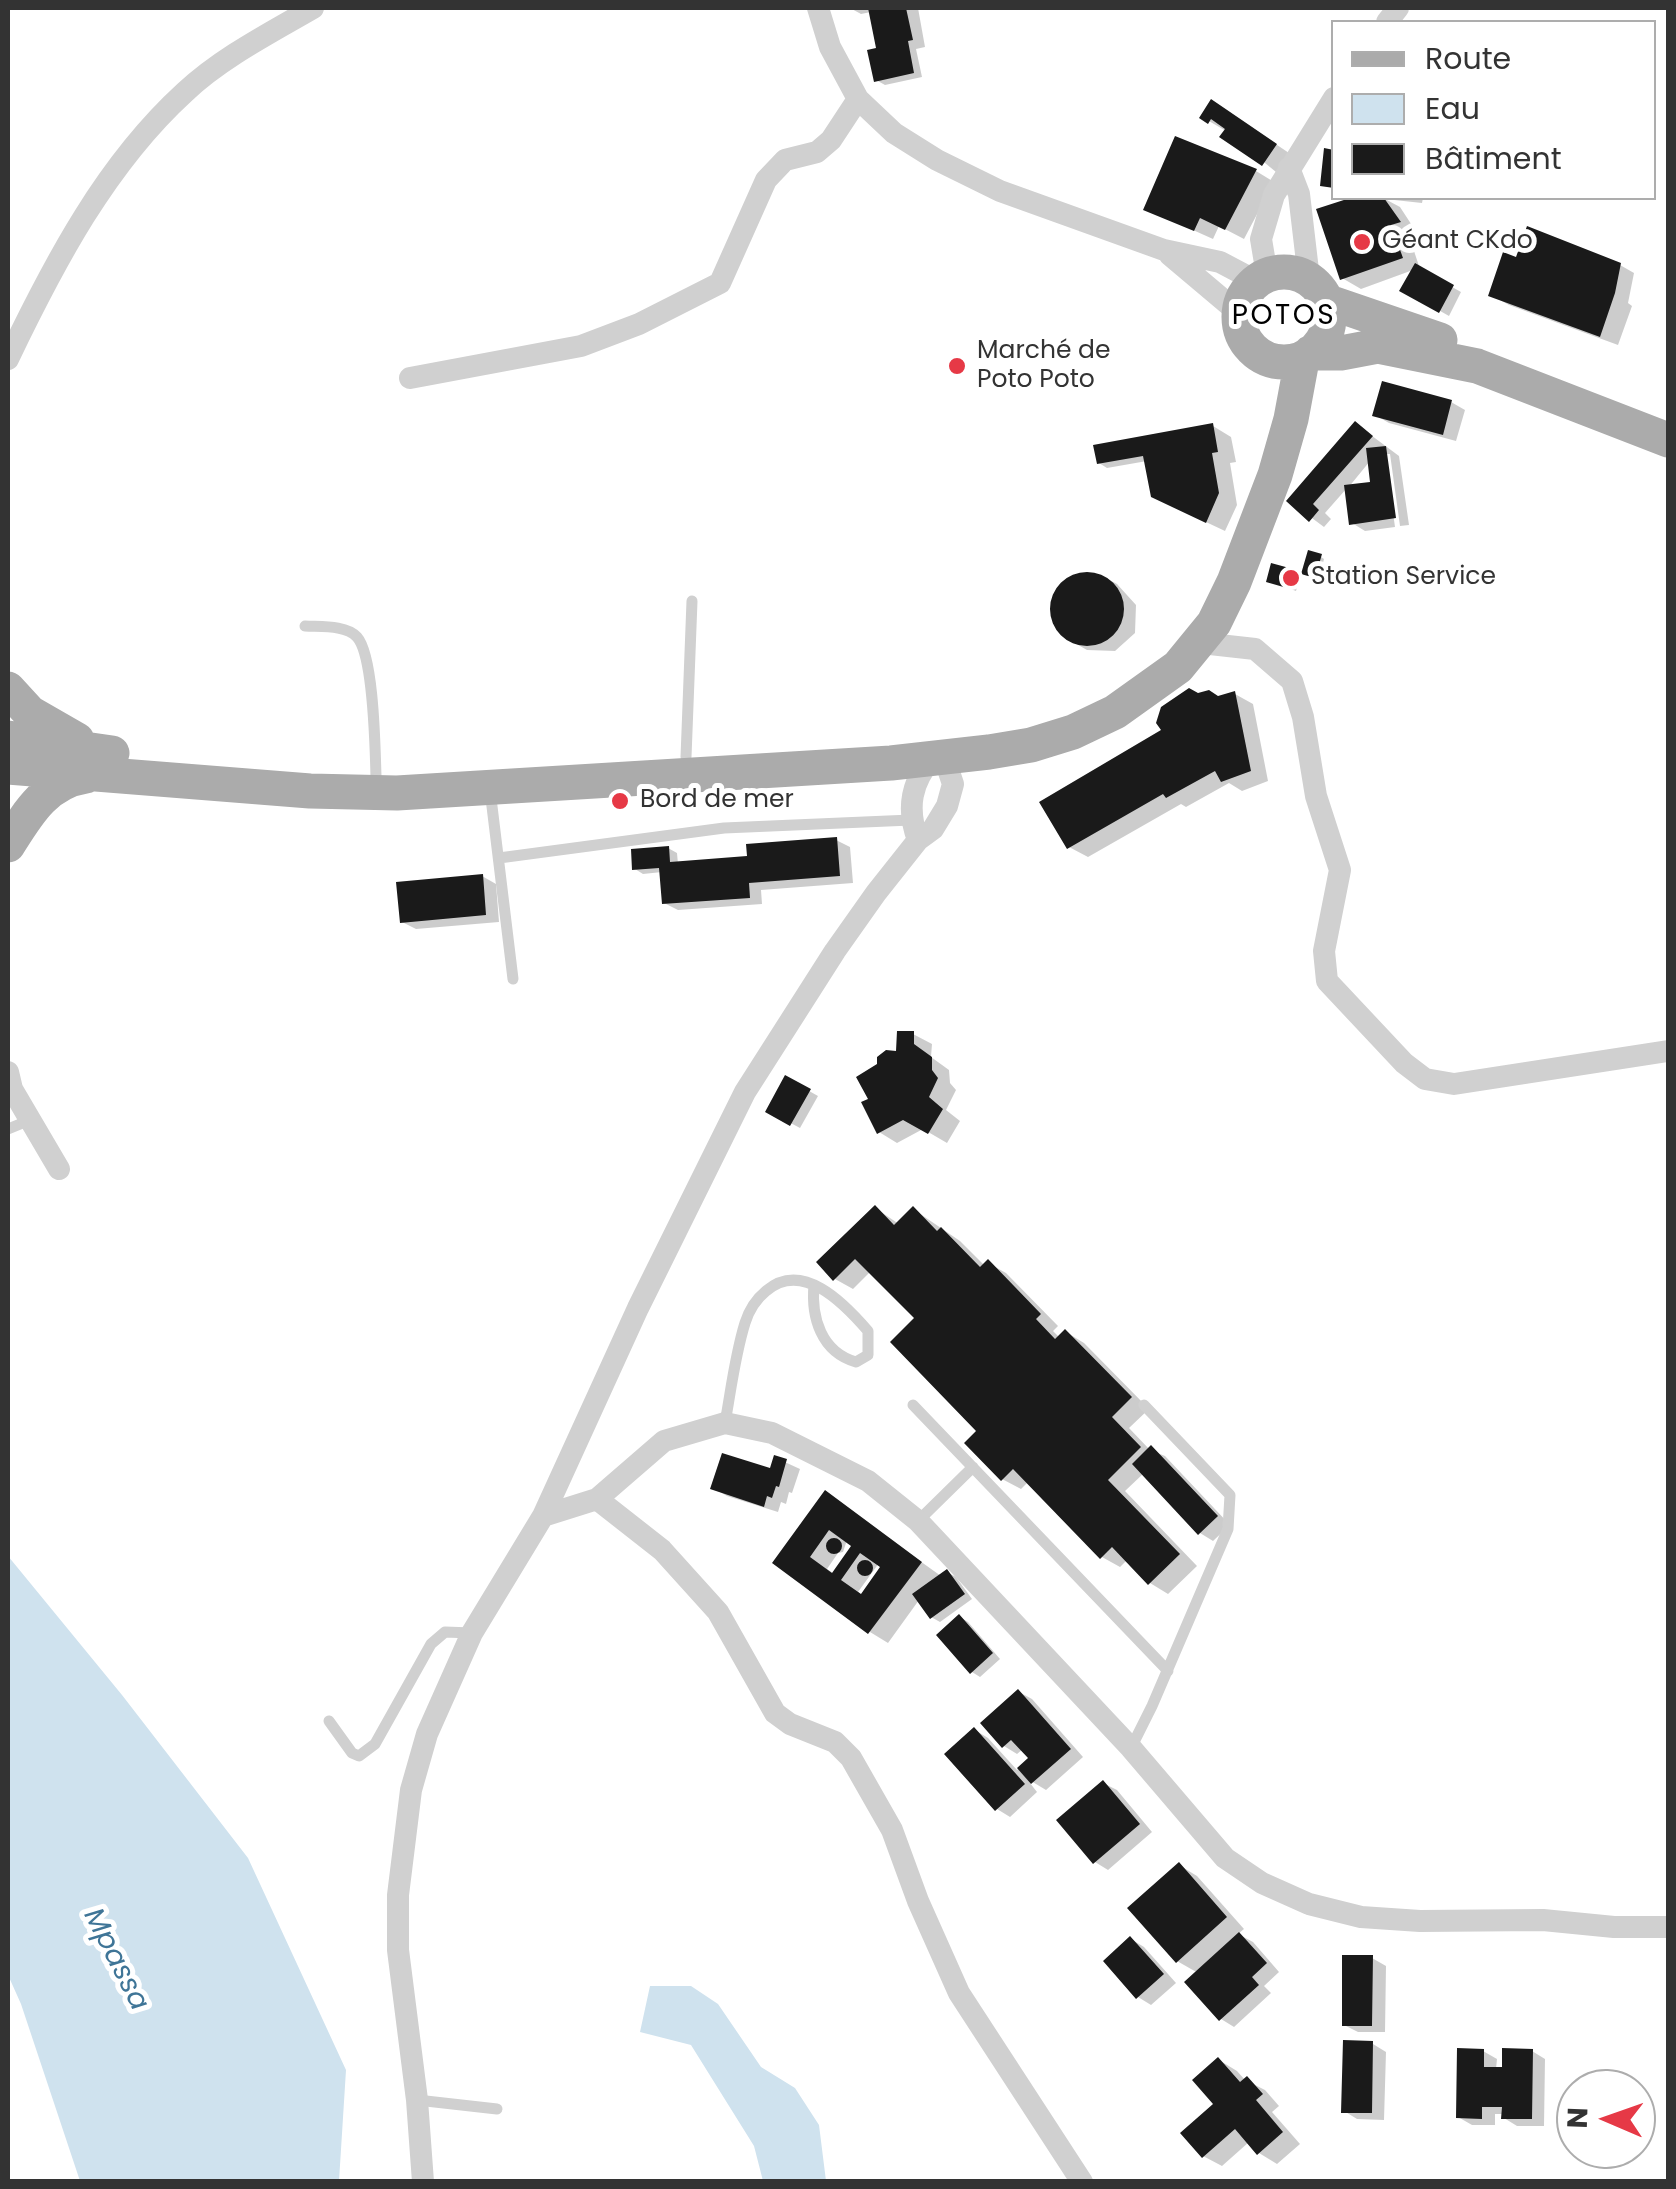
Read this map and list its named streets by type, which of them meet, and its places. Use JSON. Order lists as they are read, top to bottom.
{
  "districts": ["POTOS"],
  "water": ["Mpassa"],
  "places": [
    "Géant CKdo",
    "Marché de Poto Poto",
    "Station Service",
    "Bord de mer"
  ],
  "legend": ["Route", "Eau", "Bâtiment"],
  "north": "left"
}
